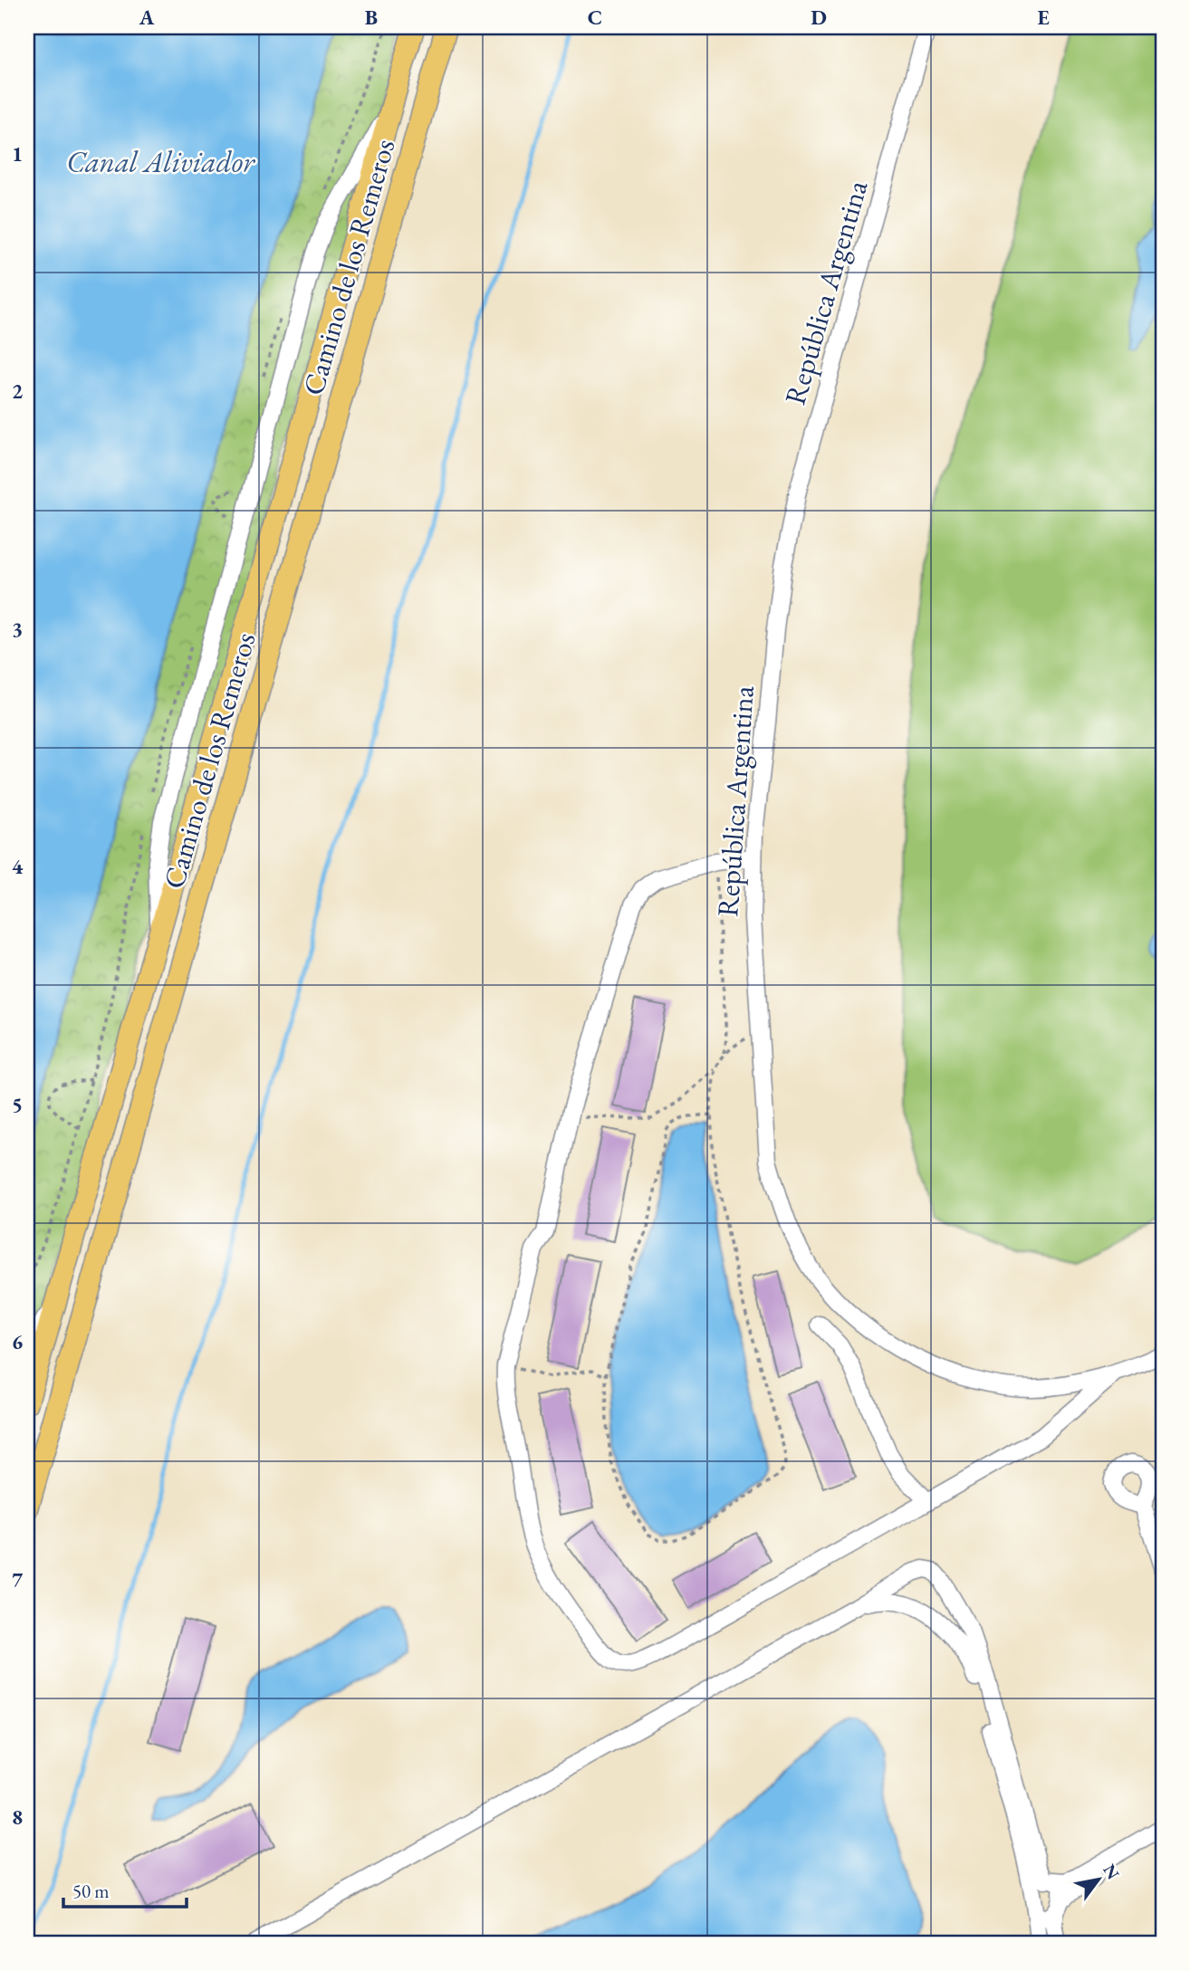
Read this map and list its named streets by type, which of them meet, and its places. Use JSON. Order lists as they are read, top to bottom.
{
  "streets": {
    "main road": ["Camino de los Remeros"],
    "street": ["República Argentina"]
  },
  "water": ["Canal Aliviador"],
  "scale_bar": "50 m",
  "north": "top right",
  "grid": {
    "columns": [
      "A",
      "B",
      "C",
      "D",
      "E"
    ],
    "rows": [
      "1",
      "2",
      "3",
      "4",
      "5",
      "6",
      "7",
      "8"
    ]
  }
}
